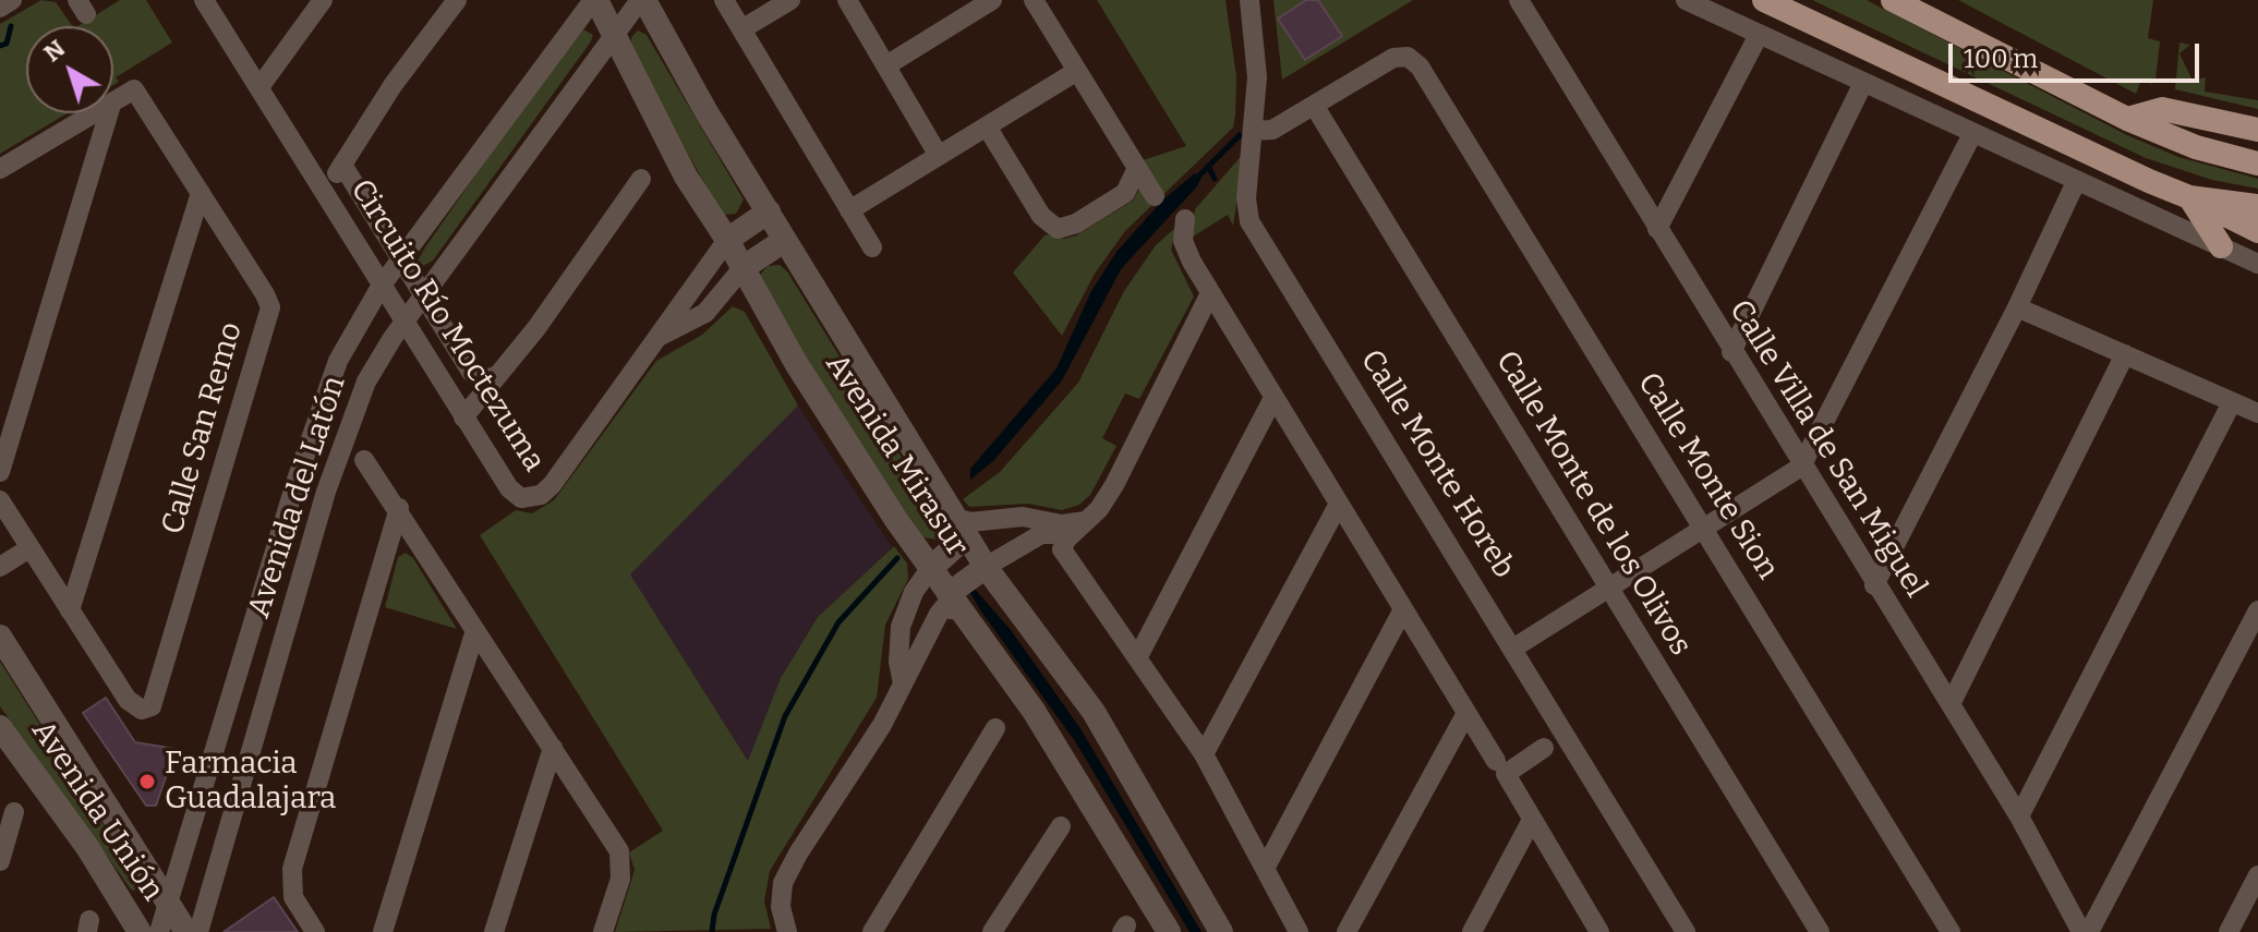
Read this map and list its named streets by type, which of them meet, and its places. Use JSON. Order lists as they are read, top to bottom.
{
  "streets": {
    "street": [
      "Circuito Río Moctezuma",
      "Calle San Remo",
      "Calle Villa de San Miguel",
      "Avenida Mirasur",
      "Calle Monte Horeb",
      "Calle Monte Sion",
      "Avenida del Latón",
      "Calle Monte de los Olivos",
      "Avenida Unión"
    ]
  },
  "crossings": [
    ["Circuito Río Moctezuma", "Avenida Mirasur"],
    ["Circuito Río Moctezuma", "Avenida del Latón"],
    ["Avenida Mirasur", "Avenida del Latón"],
    ["Calle Monte Sion", "Calle Monte de los Olivos"],
    ["Avenida del Latón", "Avenida Unión"]
  ],
  "places": ["Farmacia Guadalajara"],
  "scale_bar": "100 m",
  "north": "top left"
}
